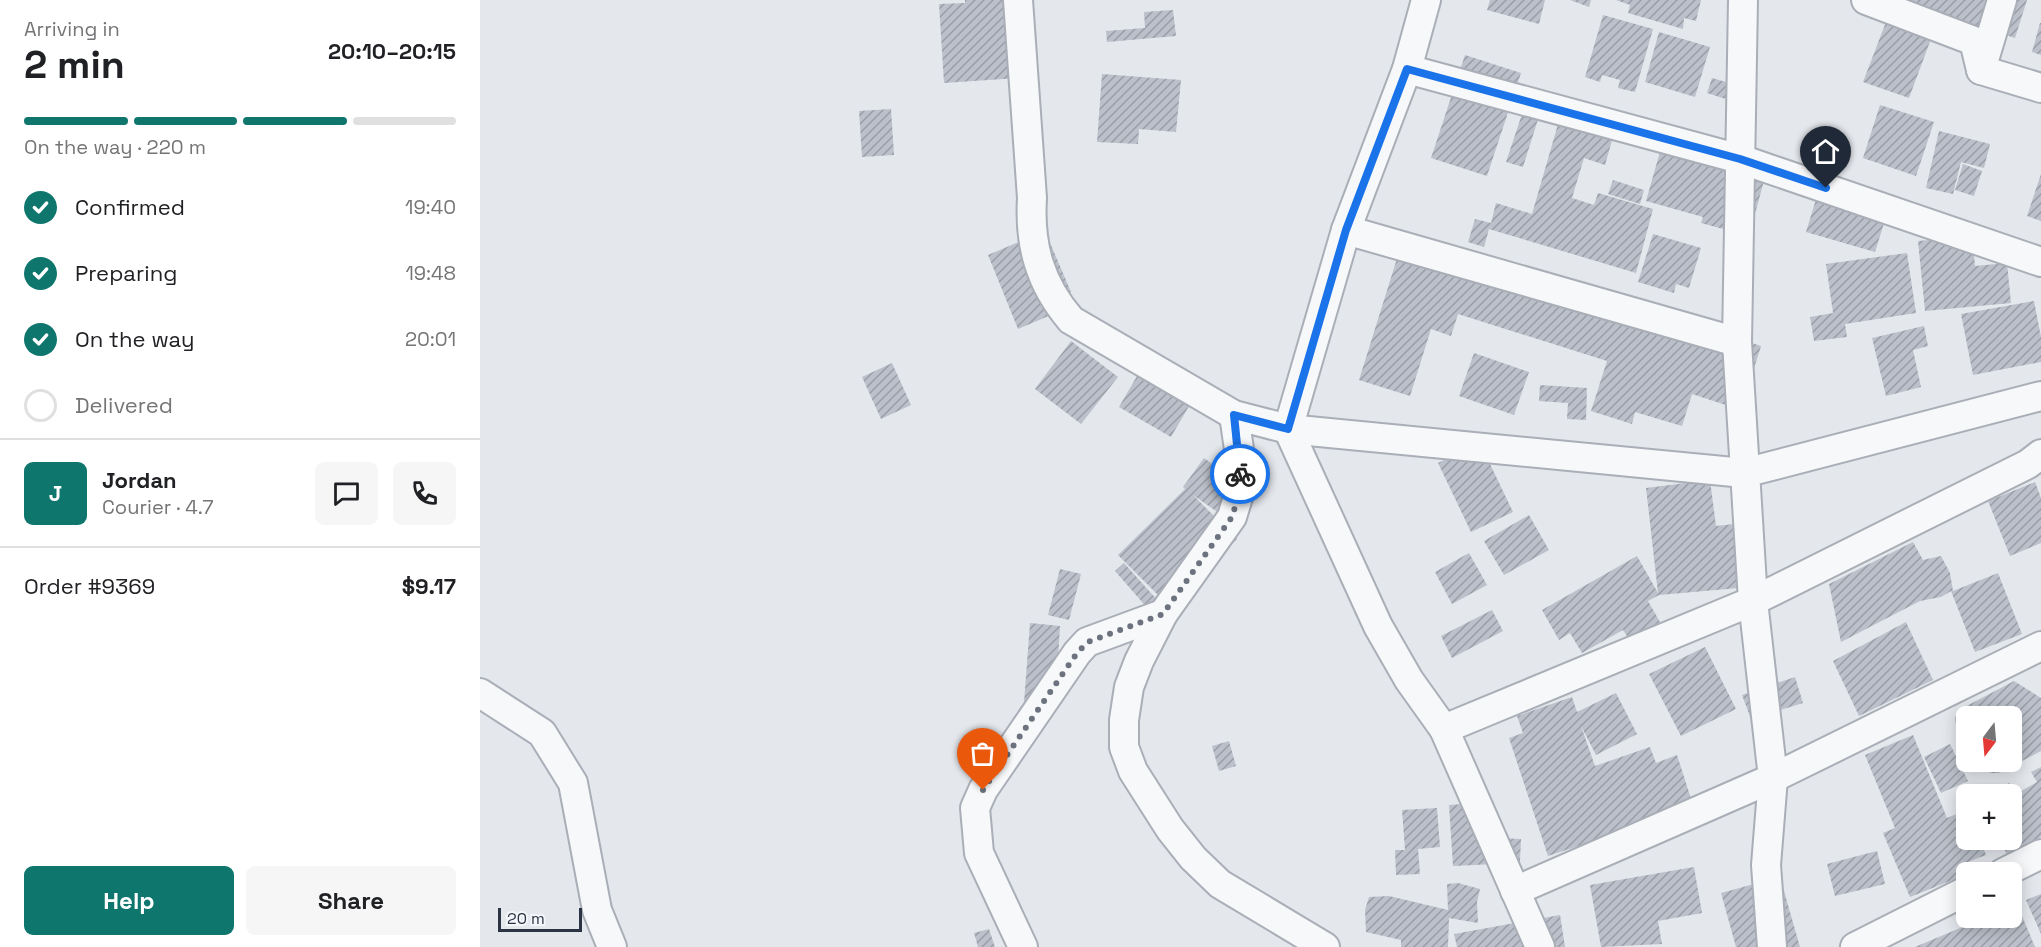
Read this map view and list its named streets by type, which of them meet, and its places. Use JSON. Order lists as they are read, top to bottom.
{
  "scale_bar": "20 m",
  "north": "bottom",
  "page": {
    "heading": ["2 min", "Arriving in", "20:10–20:15"],
    "panel": [
      "Jordan",
      "Courier · 4.7",
      "Order #9369",
      "$9.17"
    ],
    "bar": "On the way · 220 m",
    "list": [
      ["Confirmed", "19:40"],
      ["Preparing", "19:48"],
      ["On the way", "20:01"],
      "Delivered"
    ],
    "round": "J",
    "map_buttons": ["+", "−"],
    "buttons": ["Help", "Share"],
    "scale": "20 m"
  }
}
